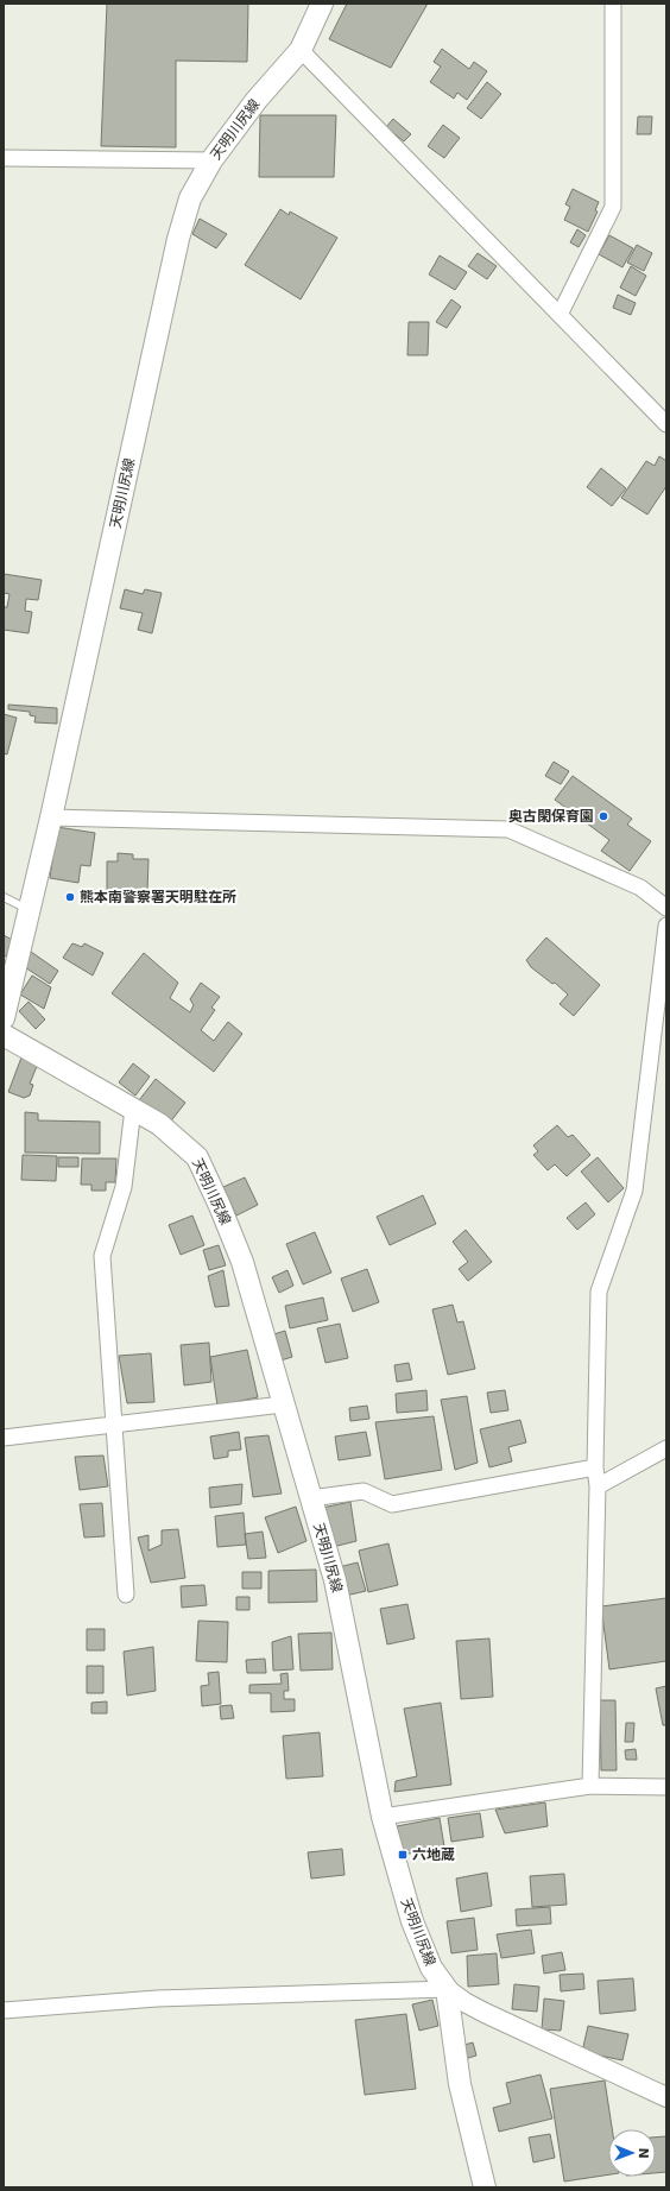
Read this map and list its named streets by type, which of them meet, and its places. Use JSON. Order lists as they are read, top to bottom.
{
  "streets": {
    "main road": ["天明川尻線"]
  },
  "places": {
    "other": ["奥古閑保育園", "熊本南警察署天明駐在所"],
    "transit": ["六地蔵"]
  },
  "north": "right"
}
